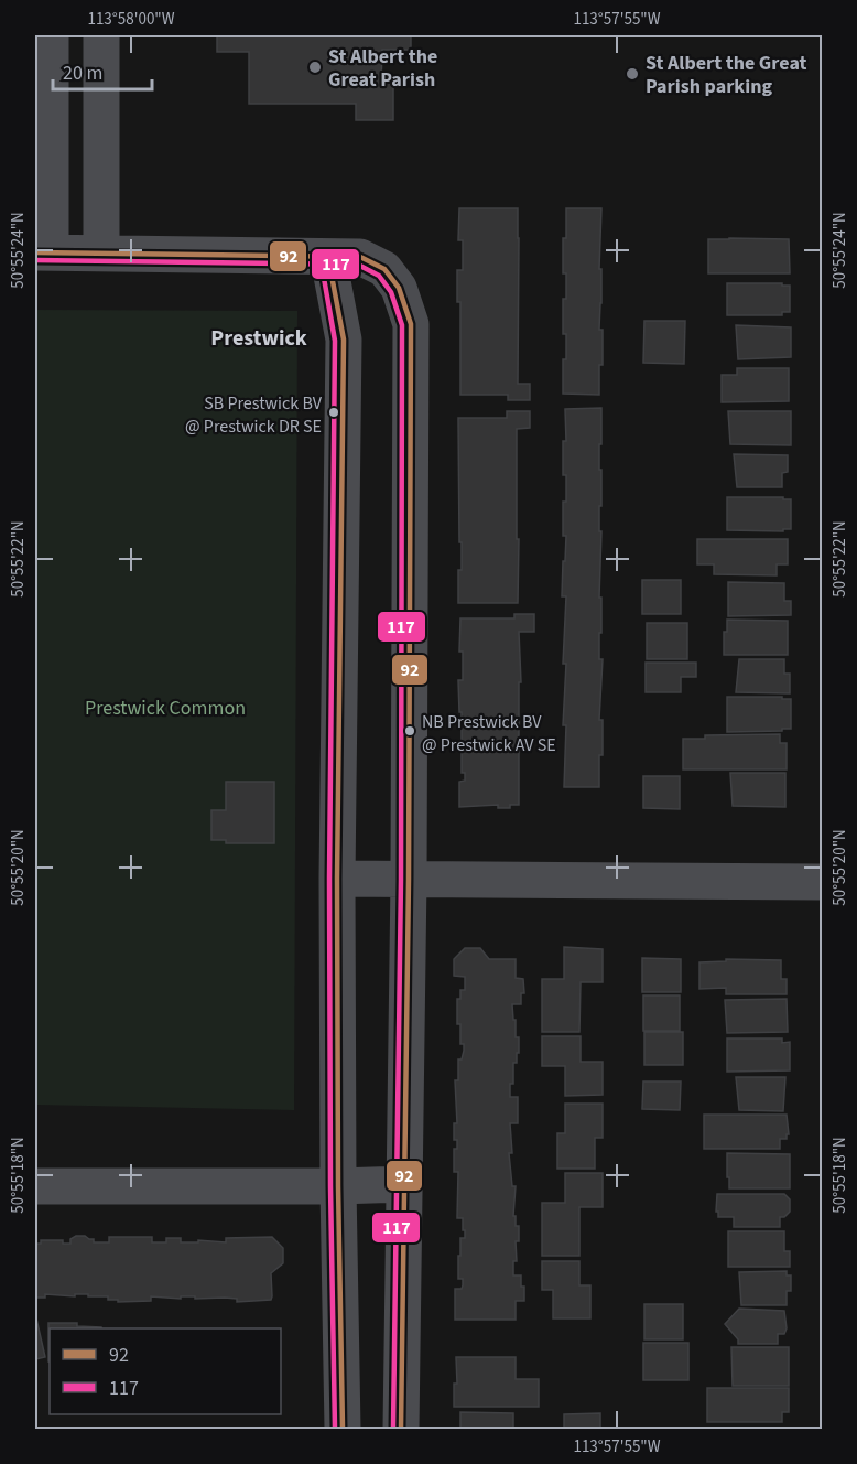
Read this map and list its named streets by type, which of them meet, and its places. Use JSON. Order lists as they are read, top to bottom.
{
  "districts": ["Prestwick"],
  "parks": ["Prestwick Common"],
  "places": [
    "St Albert the Great Parish",
    "St Albert the Great Parish parking",
    "SB Prestwick BV @ Prestwick DR SE",
    "NB Prestwick BV @ Prestwick AV SE"
  ],
  "lines": ["transit line 92", "transit line 117"],
  "legend": ["92", "117"],
  "scale_bar": "20 m",
  "coordinates": [
    "113°58'00\"W",
    "113°57'55\"W",
    "50°55'24\"N",
    "50°55'22\"N",
    "50°55'20\"N",
    "50°55'18\"N"
  ]
}
